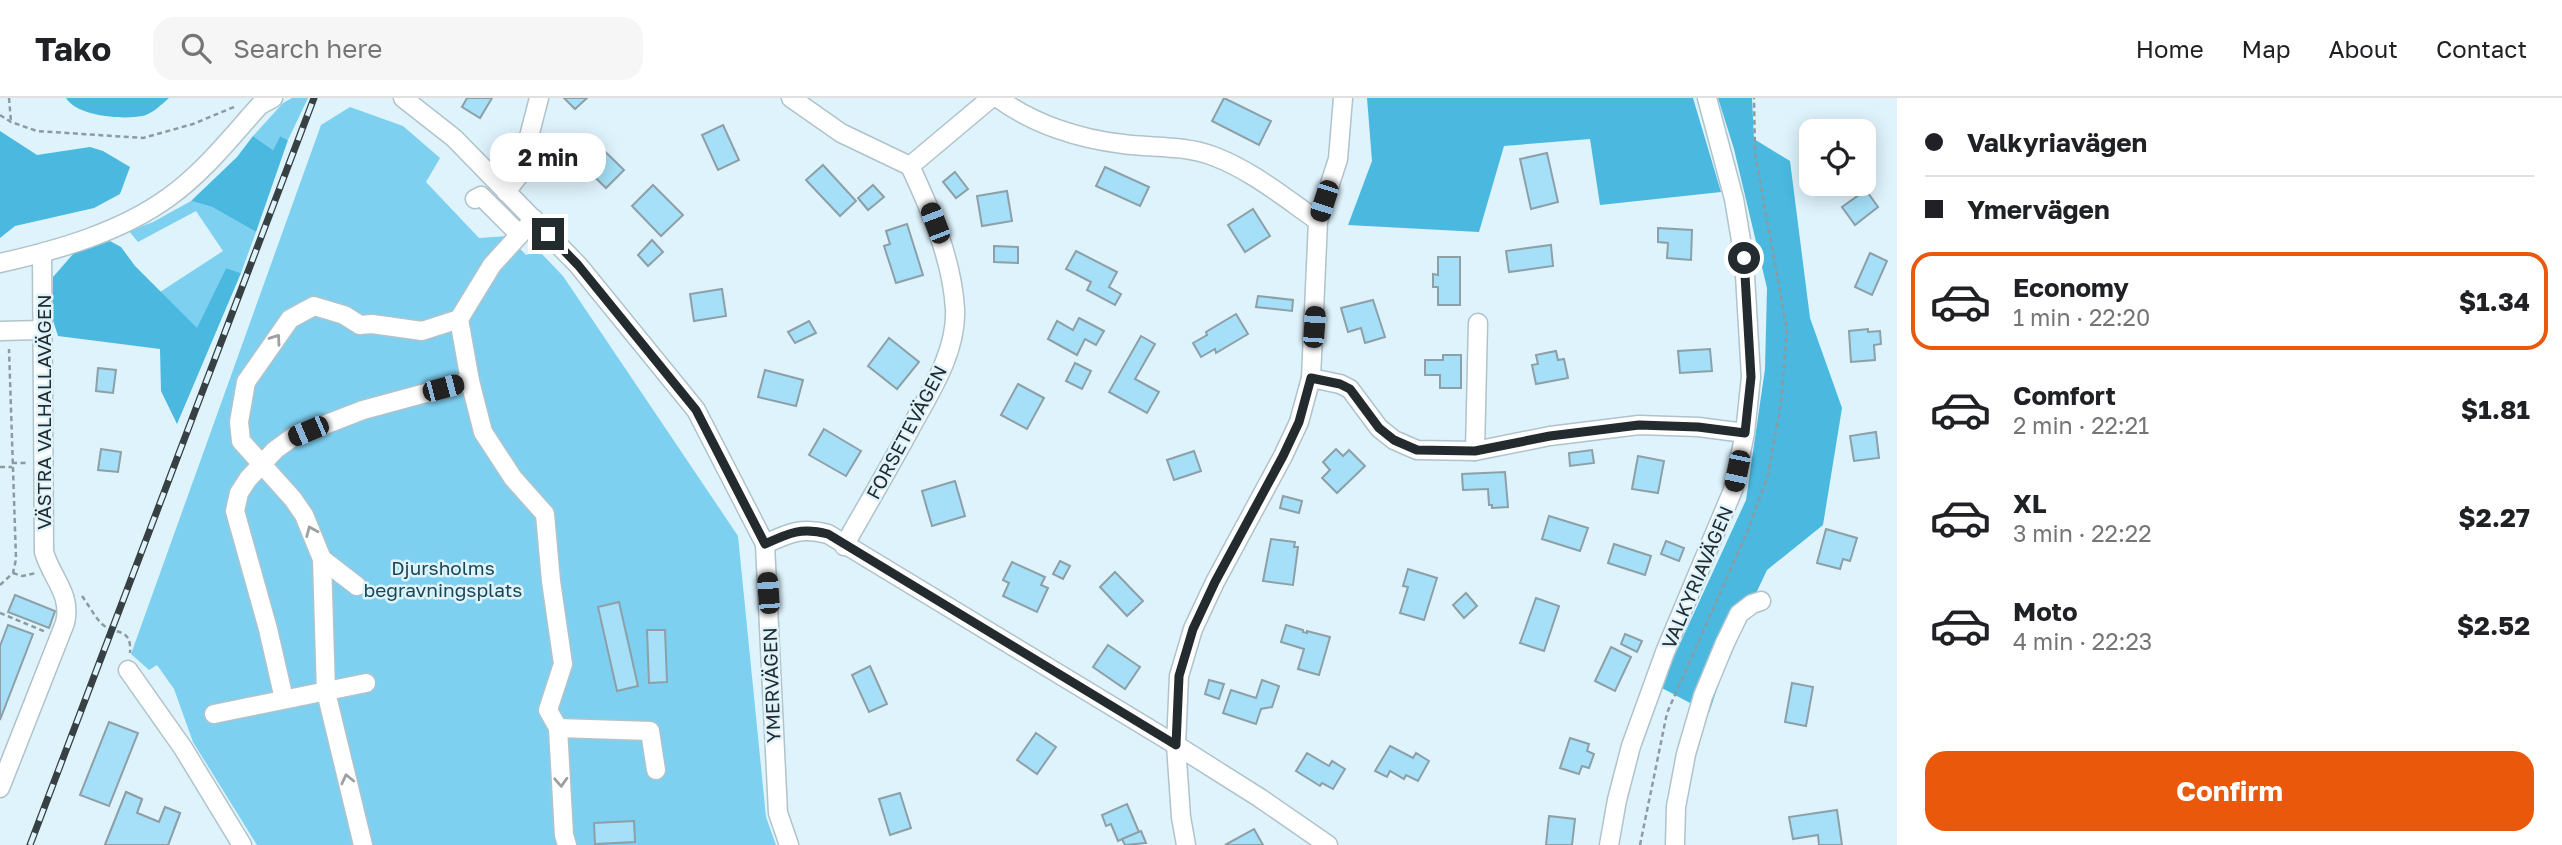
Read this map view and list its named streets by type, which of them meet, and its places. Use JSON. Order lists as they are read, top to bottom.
{
  "streets": {
    "street": [
      "VÄSTRA VALHALLAVÄGEN",
      "FORSETEVÄGEN",
      "VALKYRIAVÄGEN",
      "YMERVÄGEN"
    ]
  },
  "parks": ["Djursholms begravningsplats"],
  "page": {
    "header": "Tako",
    "search": "Search here",
    "nav": [
      "Home",
      "Map",
      "About",
      "Contact"
    ],
    "banner": ["Valkyriavägen", "Ymervägen"],
    "bubble": "2 min",
    "list": [
      {
        "name": "Economy",
        "note": "1 min · 22:20",
        "value": "$1.34"
      },
      {
        "name": "Comfort",
        "note": "2 min · 22:21",
        "value": "$1.81"
      },
      {
        "name": "XL",
        "note": "3 min · 22:22",
        "value": "$2.27"
      },
      {
        "name": "Moto",
        "note": "4 min · 22:23",
        "value": "$2.52"
      }
    ],
    "buttons": "Confirm"
  }
}
